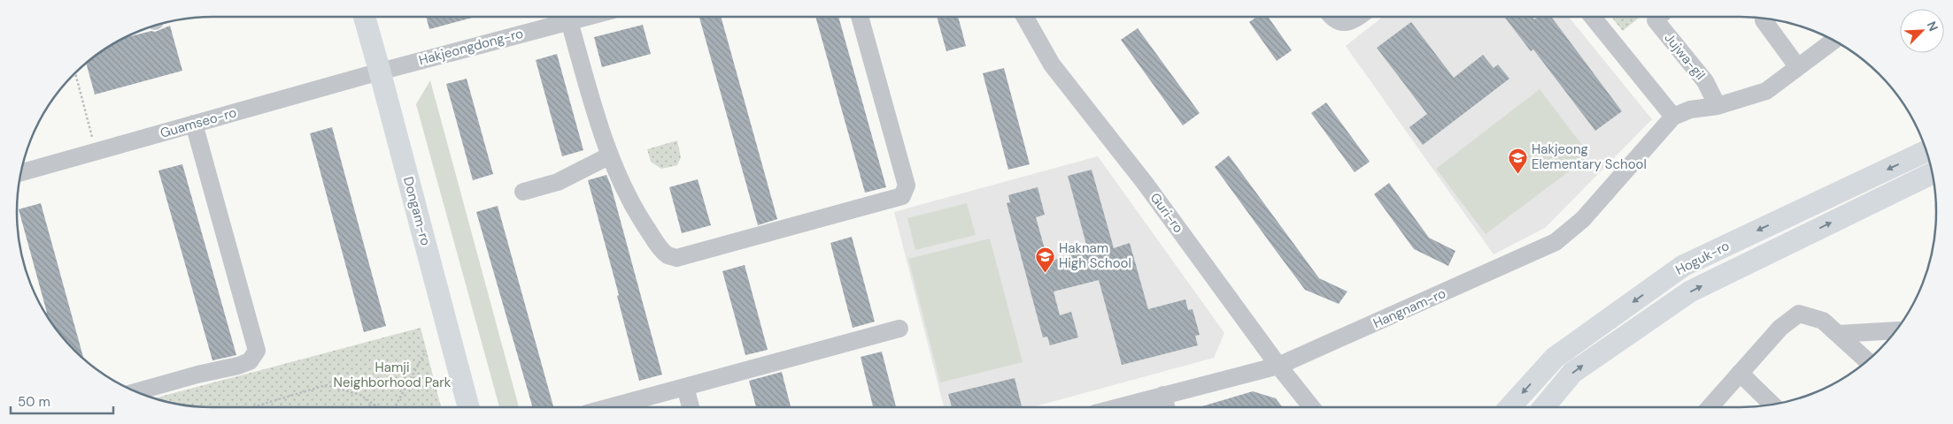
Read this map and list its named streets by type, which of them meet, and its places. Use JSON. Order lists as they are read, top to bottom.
{
  "streets": {
    "main road": ["Dongam-ro", "Hoguk-ro"],
    "street": [
      "Hakjeongdong-ro",
      "Jujwa-gil",
      "Guamseo-ro",
      "Guri-ro",
      "Hangnam-ro"
    ]
  },
  "crossings": [
    ["Hakjeongdong-ro", "Guamseo-ro"],
    ["Hakjeongdong-ro", "Dongam-ro"],
    ["Jujwa-gil", "Hangnam-ro"],
    ["Guamseo-ro", "Dongam-ro"],
    ["Guri-ro", "Hangnam-ro"]
  ],
  "parks": ["Hamji Neighborhood Park"],
  "places": {
    "school or university": ["Hakjeong Elementary School", "Haknam High School"]
  },
  "scale_bar": "50 m",
  "north": "top right"
}
